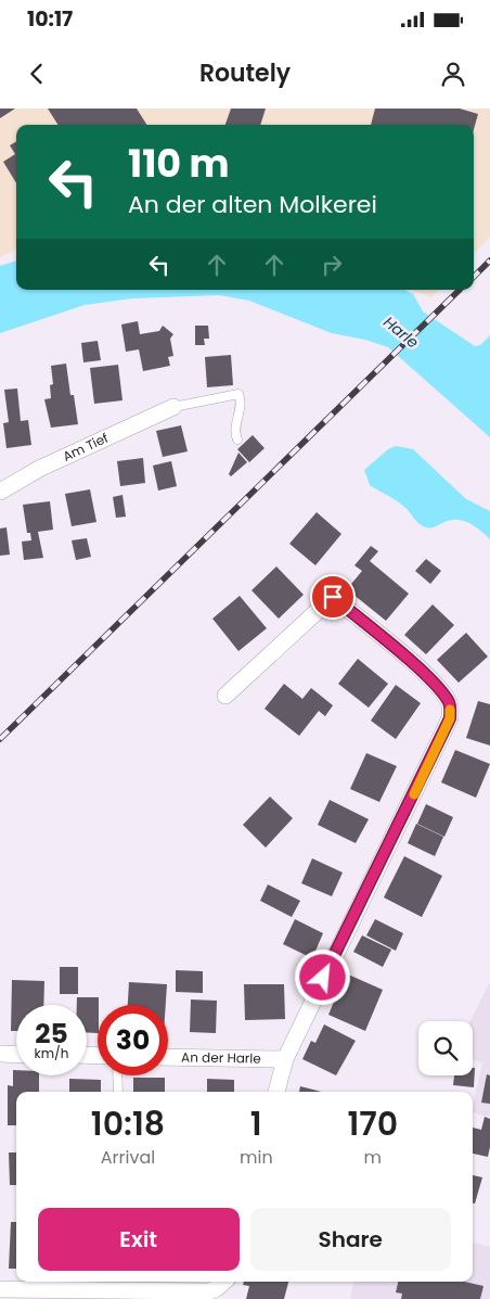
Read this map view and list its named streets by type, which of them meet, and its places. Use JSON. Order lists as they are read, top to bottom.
{
  "streets": {
    "street": ["Am Tief", "An der Harle"]
  },
  "water": ["Harle"],
  "page": {
    "status": "10:17",
    "header": "Routely",
    "turn": ["110 m", "An der alten Molkerei"],
    "speed": "25 km/h",
    "limit": "30",
    "eta": [
      "10:18",
      "Arrival",
      "1",
      "min",
      "170",
      "m"
    ],
    "buttons": ["Exit", "Share"]
  }
}
